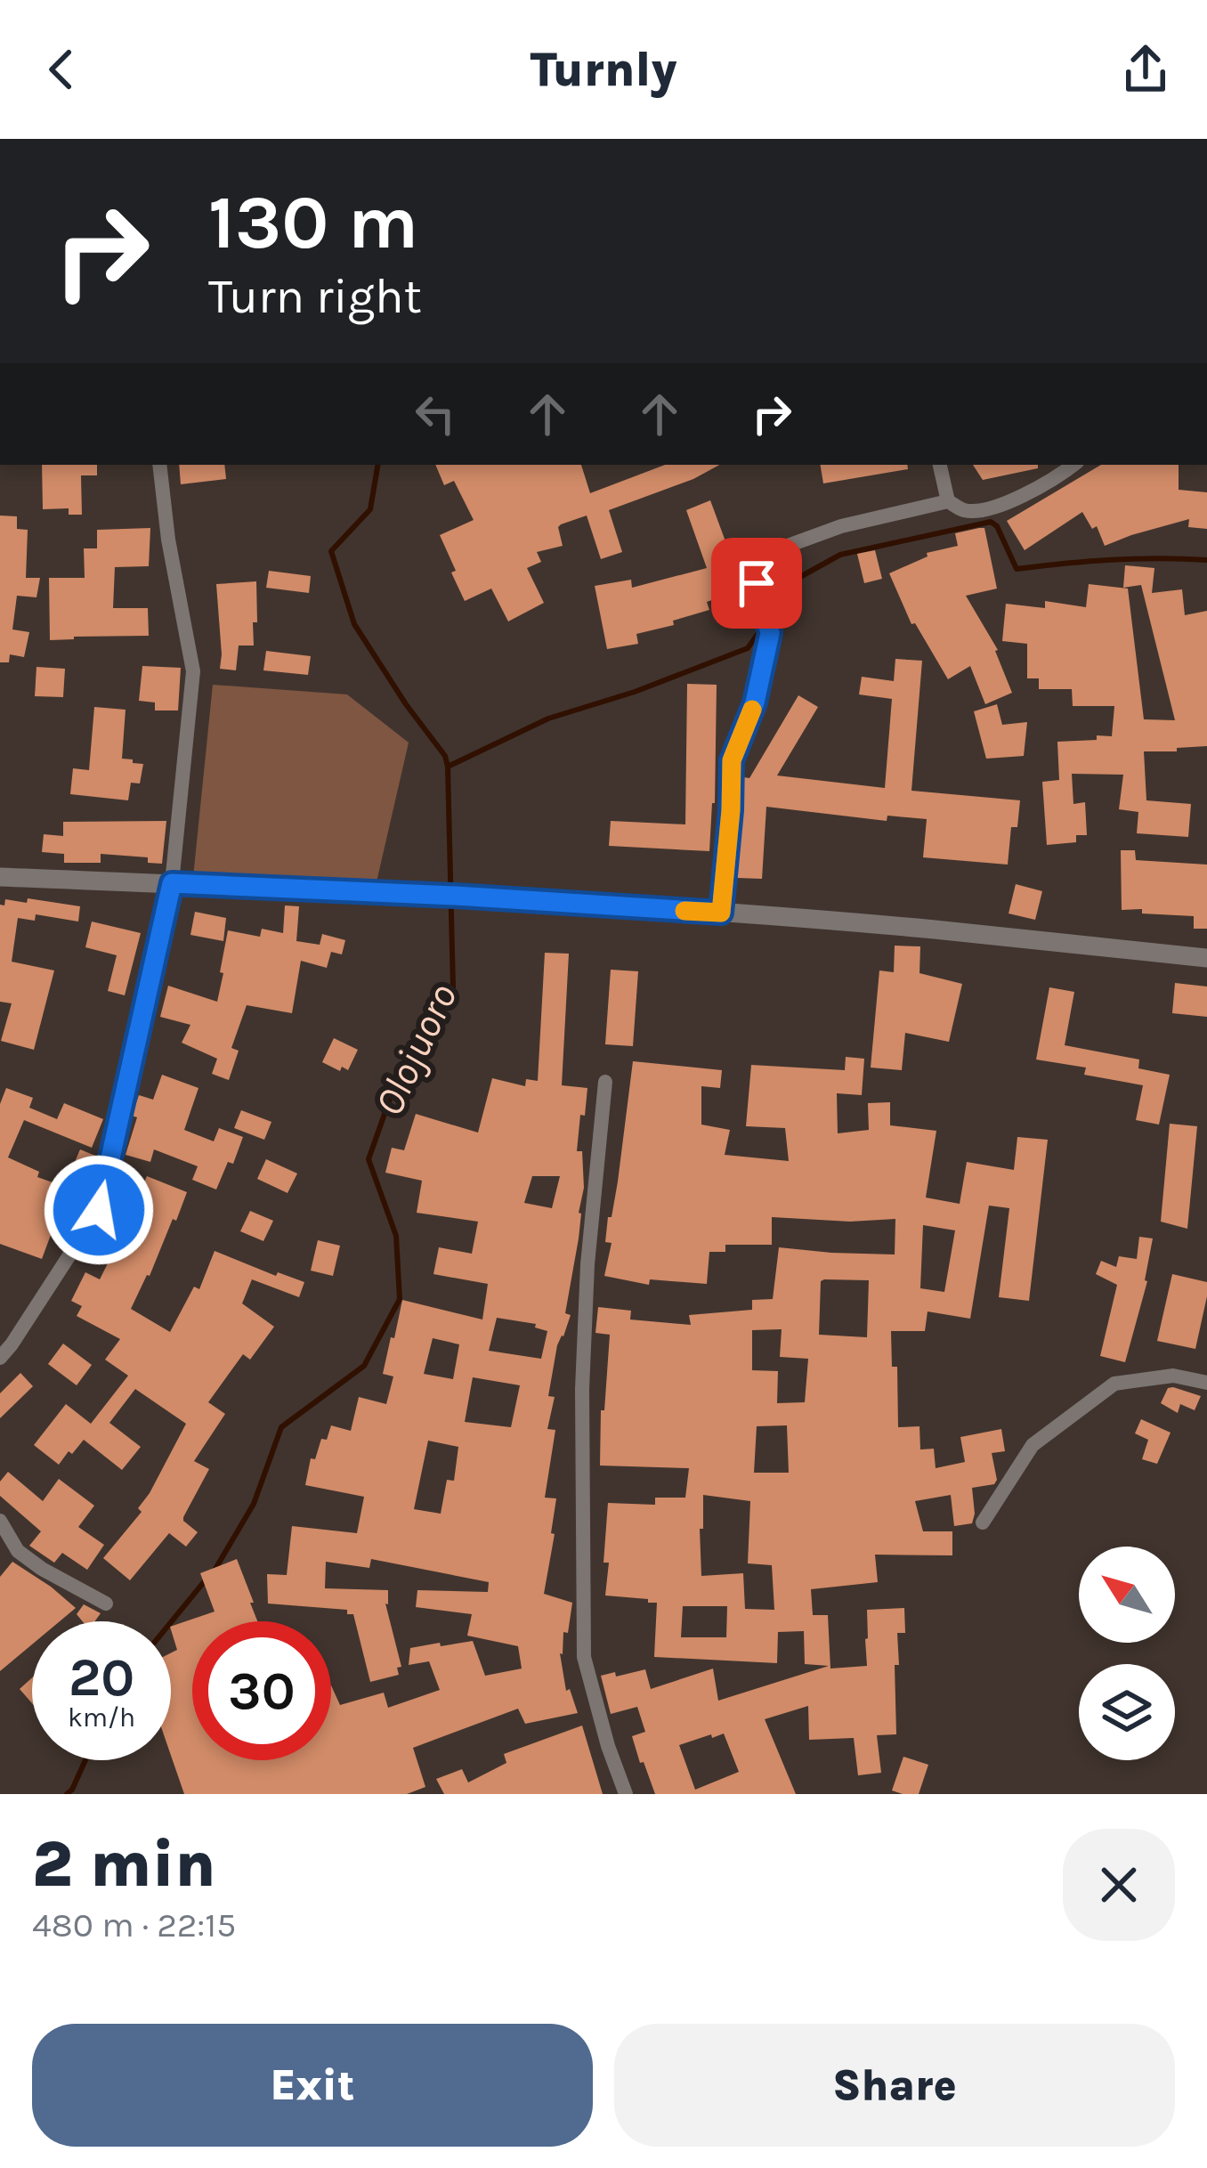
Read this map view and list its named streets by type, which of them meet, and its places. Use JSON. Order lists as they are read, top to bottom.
{
  "water": ["Olojuoro"],
  "north": "top left",
  "page": {
    "header": "Turnly",
    "turn": ["130 m", "Turn right"],
    "speed": "20 km/h",
    "limit": "30",
    "heading": ["2 min", "480 m · 22:15"],
    "buttons": ["Exit", "Share"]
  }
}
